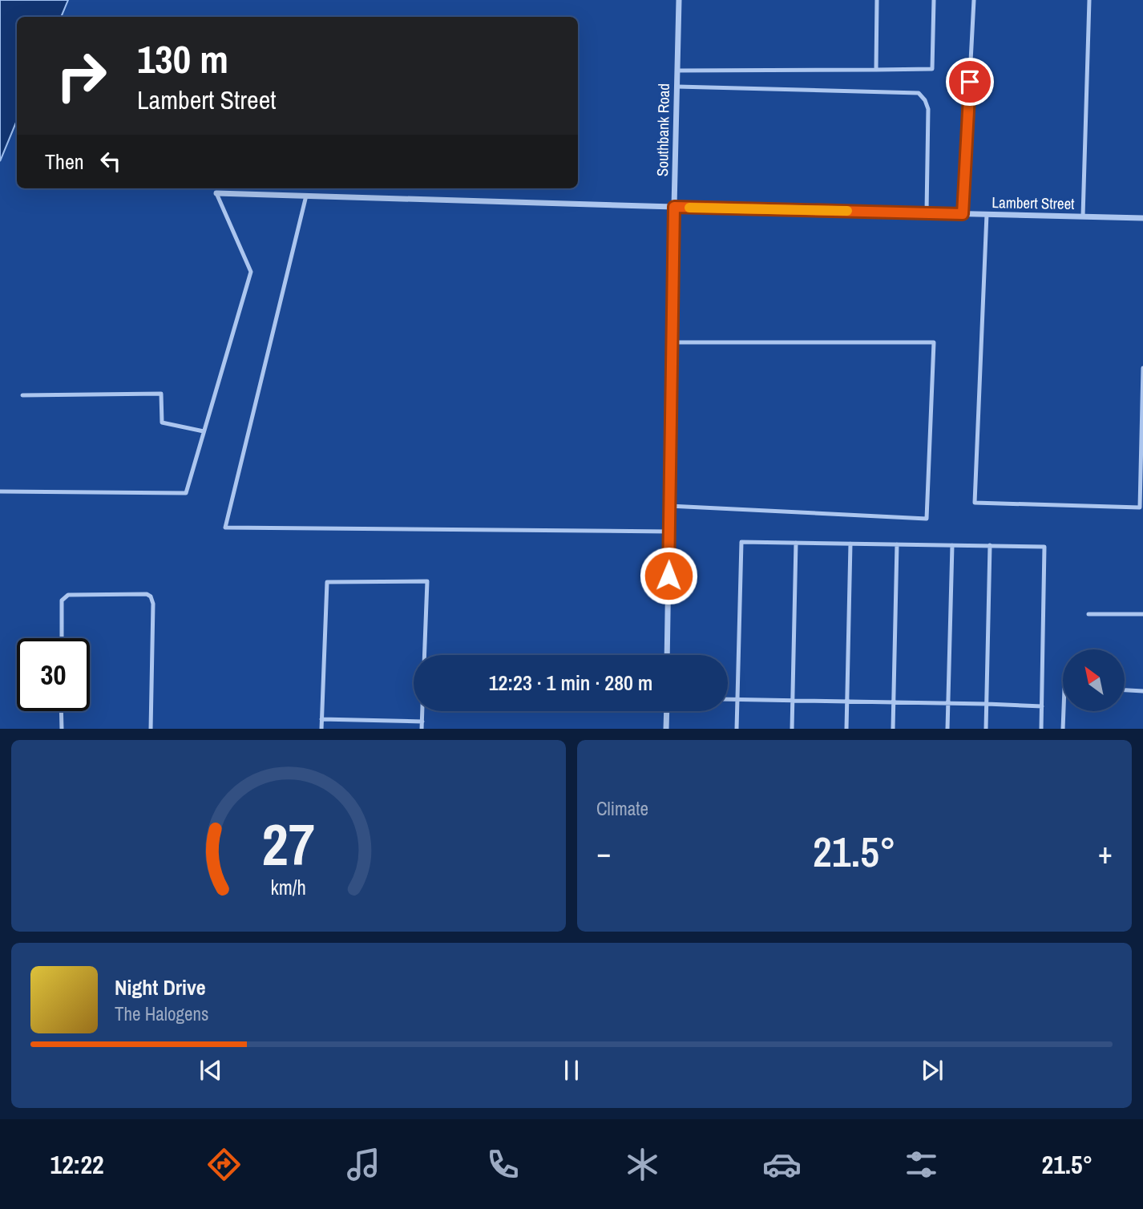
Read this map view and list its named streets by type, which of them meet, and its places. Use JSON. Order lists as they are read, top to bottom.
{
  "streets": {
    "street": ["Southbank Road", "Lambert Street"]
  },
  "crossings": [
    ["Southbank Road", "Lambert Street"]
  ],
  "north": "top left",
  "page": {
    "turn": ["130 m", "Lambert Street"],
    "then": "Then",
    "limit": "30",
    "trip": "12:23 · 1 min · 280 m",
    "tile": "Climate",
    "heat": ["−", "21.5°", "+"],
    "song": ["Night Drive", "The Halogens"],
    "tabs": ["12:22", "21.5°"],
    "gauge": ["27", "km/h"]
  }
}
